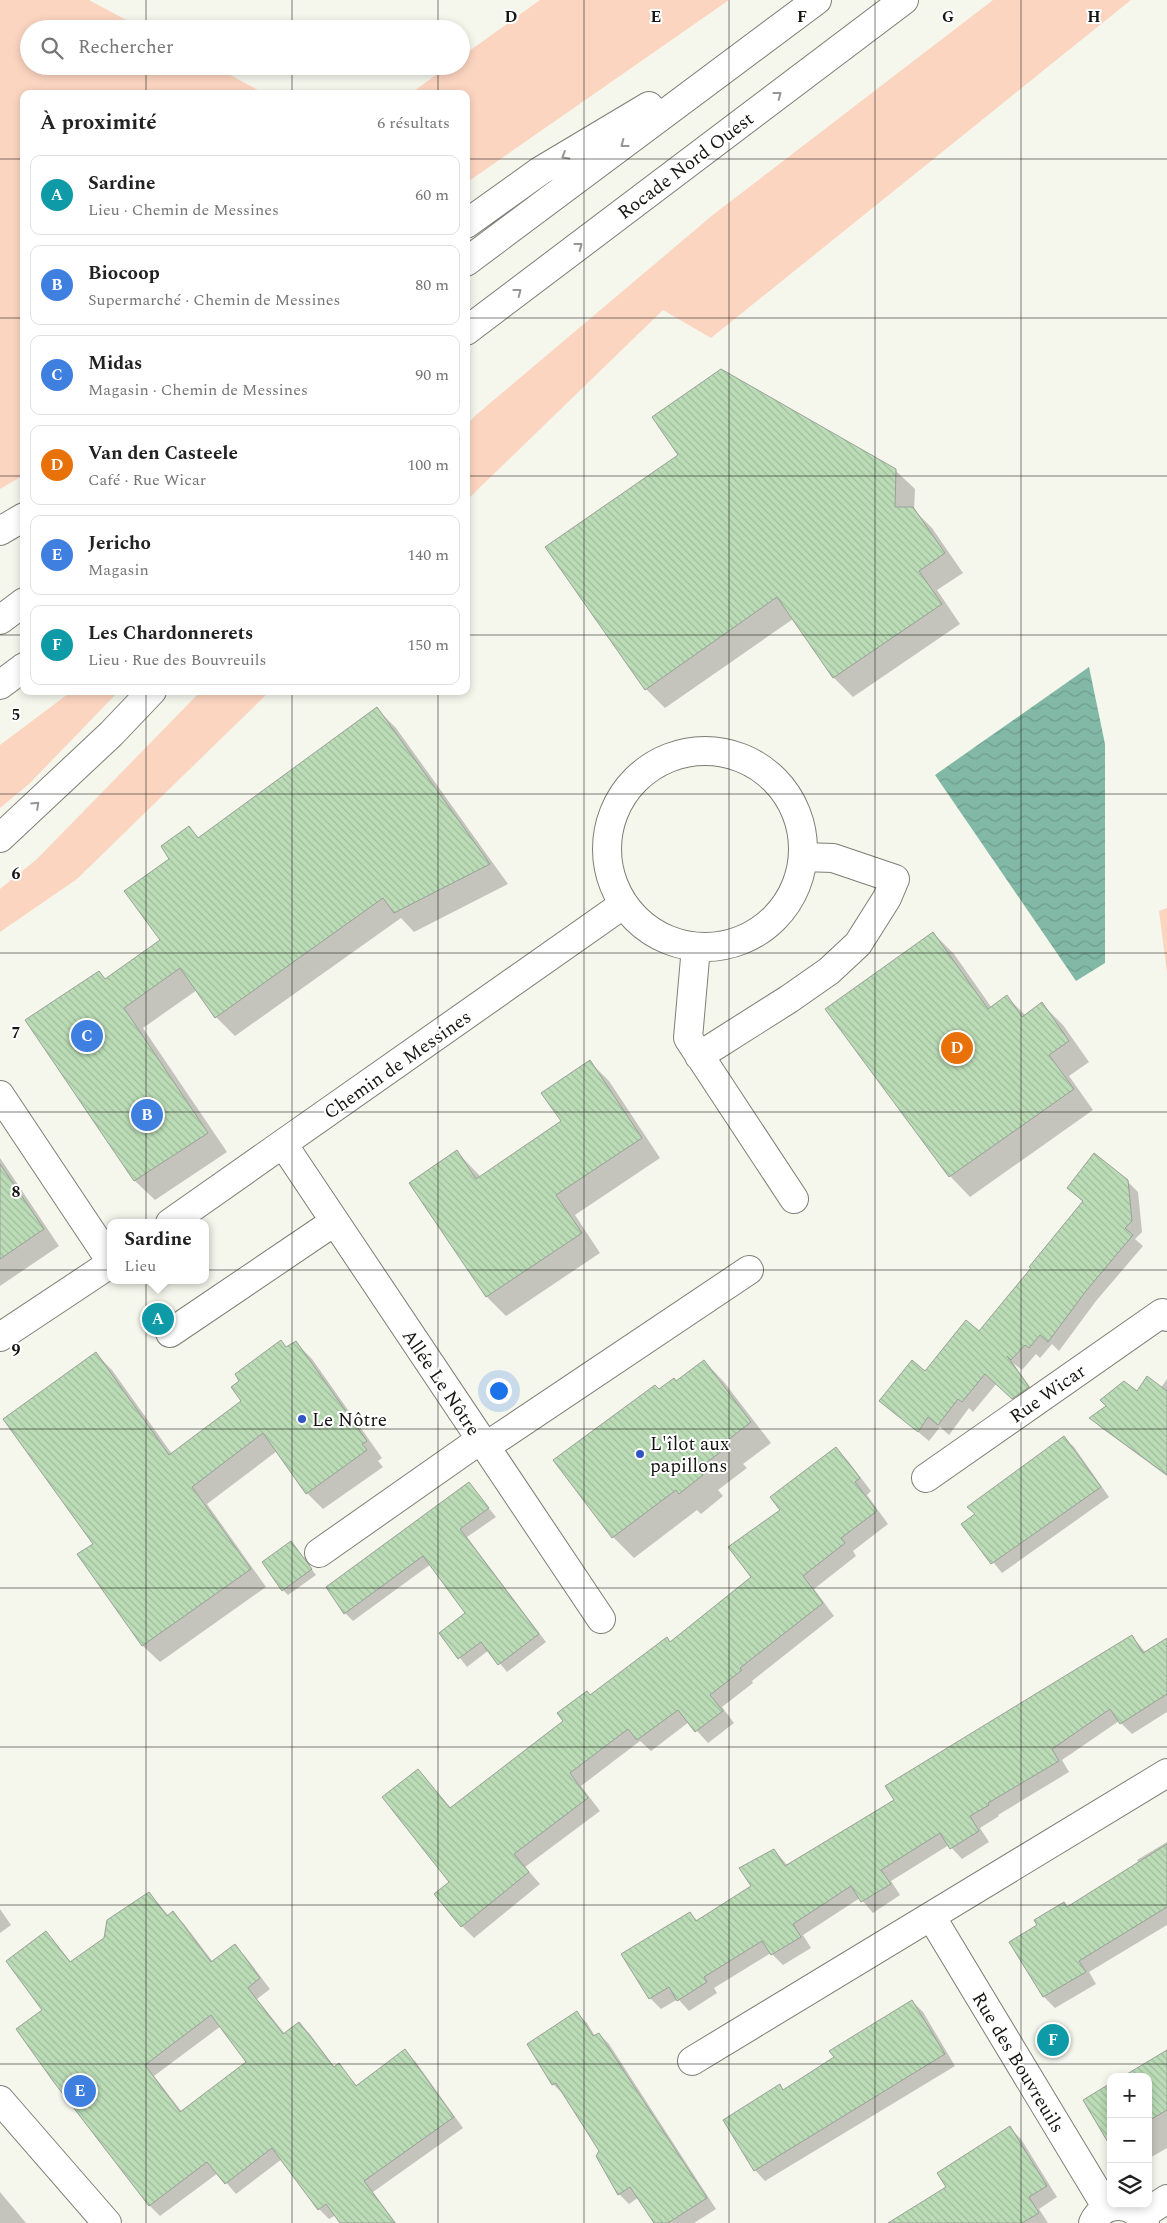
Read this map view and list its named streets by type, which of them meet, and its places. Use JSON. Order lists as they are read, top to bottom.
{
  "streets": {
    "main road": [
      "Rocade Nord Ouest",
      "Chemin de Messines",
      "Allée Le Nôtre",
      "Rue Wicar",
      "Rue des Bouvreuils"
    ]
  },
  "crossings": [
    ["Chemin de Messines", "Allée Le Nôtre"]
  ],
  "places": ["Le Nôtre", "L'îlot aux papillons"],
  "page": {
    "search": "Rechercher",
    "heading": ["À proximité", "6 résultats"],
    "list": [
      {
        "mark": "A",
        "name": "Sardine",
        "note": "Lieu · Chemin de Messines",
        "value": "60 m"
      },
      {
        "mark": "B",
        "name": "Biocoop",
        "note": "Supermarché · Chemin de Messines",
        "value": "80 m"
      },
      {
        "mark": "C",
        "name": "Midas",
        "note": "Magasin · Chemin de Messines",
        "value": "90 m"
      },
      {
        "mark": "D",
        "name": "Van den Casteele",
        "note": "Café · Rue Wicar",
        "value": "100 m"
      },
      {
        "mark": "E",
        "name": "Jericho",
        "note": "Magasin",
        "value": "140 m"
      },
      {
        "mark": "F",
        "name": "Les Chardonnerets",
        "note": "Lieu · Rue des Bouvreuils",
        "value": "150 m"
      }
    ],
    "pins": [
      "C",
      "D",
      "B",
      "A",
      "F",
      "E"
    ],
    "popup": ["Sardine", "Lieu"],
    "map_buttons": ["+", "−"]
  },
  "grid": {
    "columns": [
      "D",
      "E",
      "F",
      "G",
      "H"
    ],
    "rows": [
      "5",
      "6",
      "7",
      "8",
      "9"
    ]
  }
}
